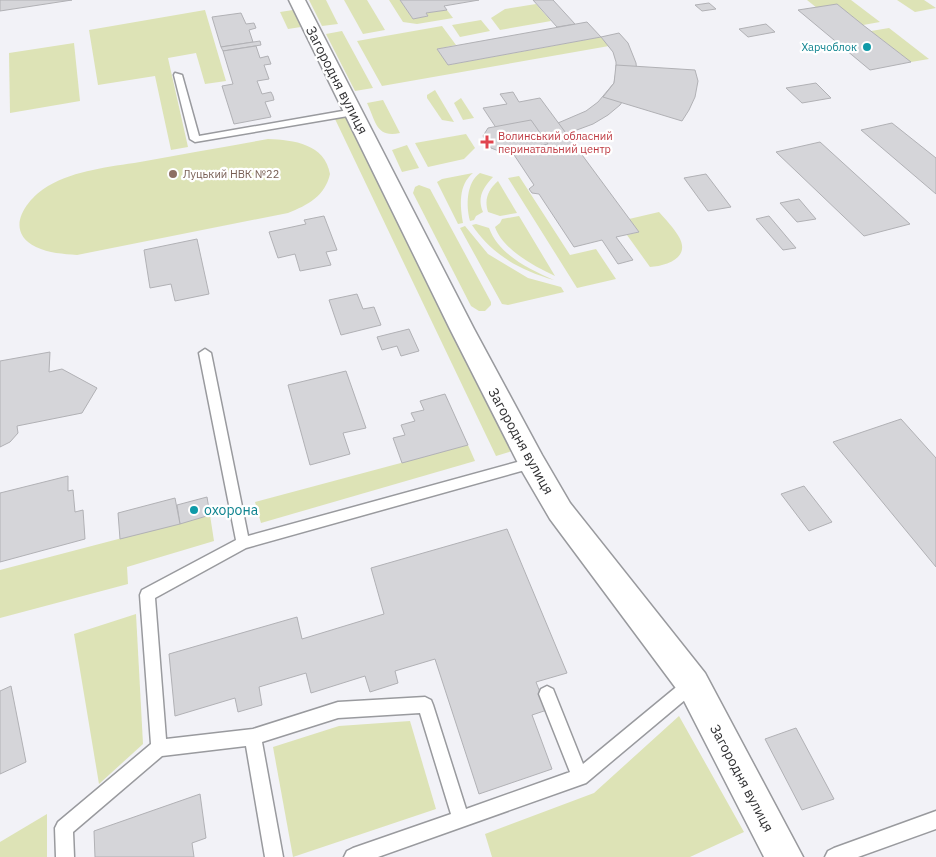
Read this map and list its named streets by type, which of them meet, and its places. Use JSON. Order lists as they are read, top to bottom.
{
  "streets": {
    "street": ["Загородня вулиця"]
  },
  "places": {
    "other": ["Харчоблок", "Луцький НВК №22", "охорона"],
    "health": ["Волинський обласний перинатальний центр"]
  }
}
